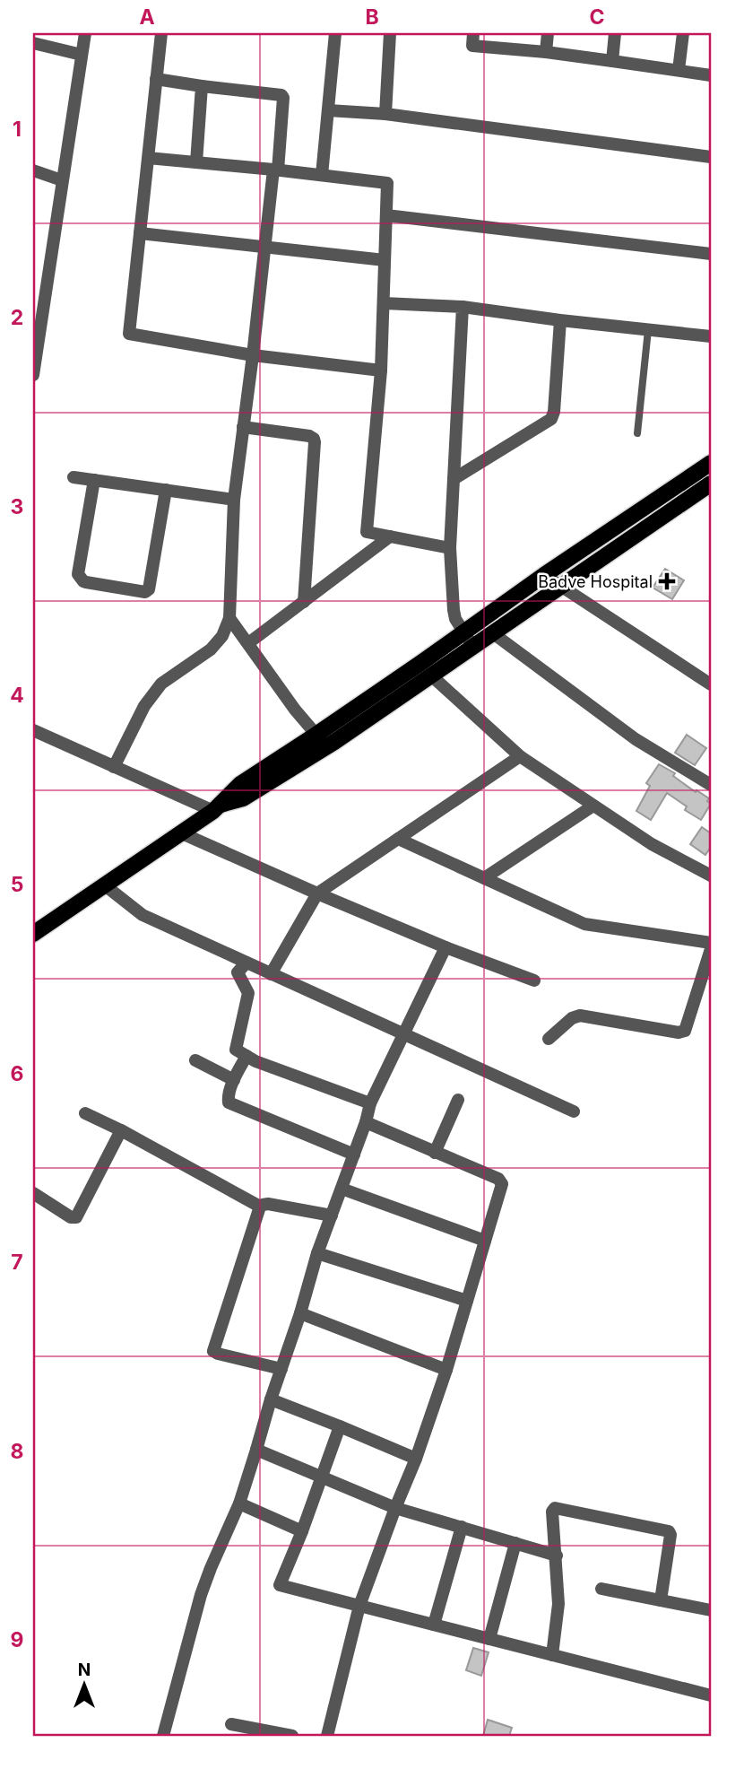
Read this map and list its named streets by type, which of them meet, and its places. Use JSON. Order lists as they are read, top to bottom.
{
  "places": {
    "health": ["Badve Hospital"]
  },
  "north": "top",
  "grid": {
    "columns": ["A", "B", "C"],
    "rows": [
      "1",
      "2",
      "3",
      "4",
      "5",
      "6",
      "7",
      "8",
      "9"
    ]
  }
}
